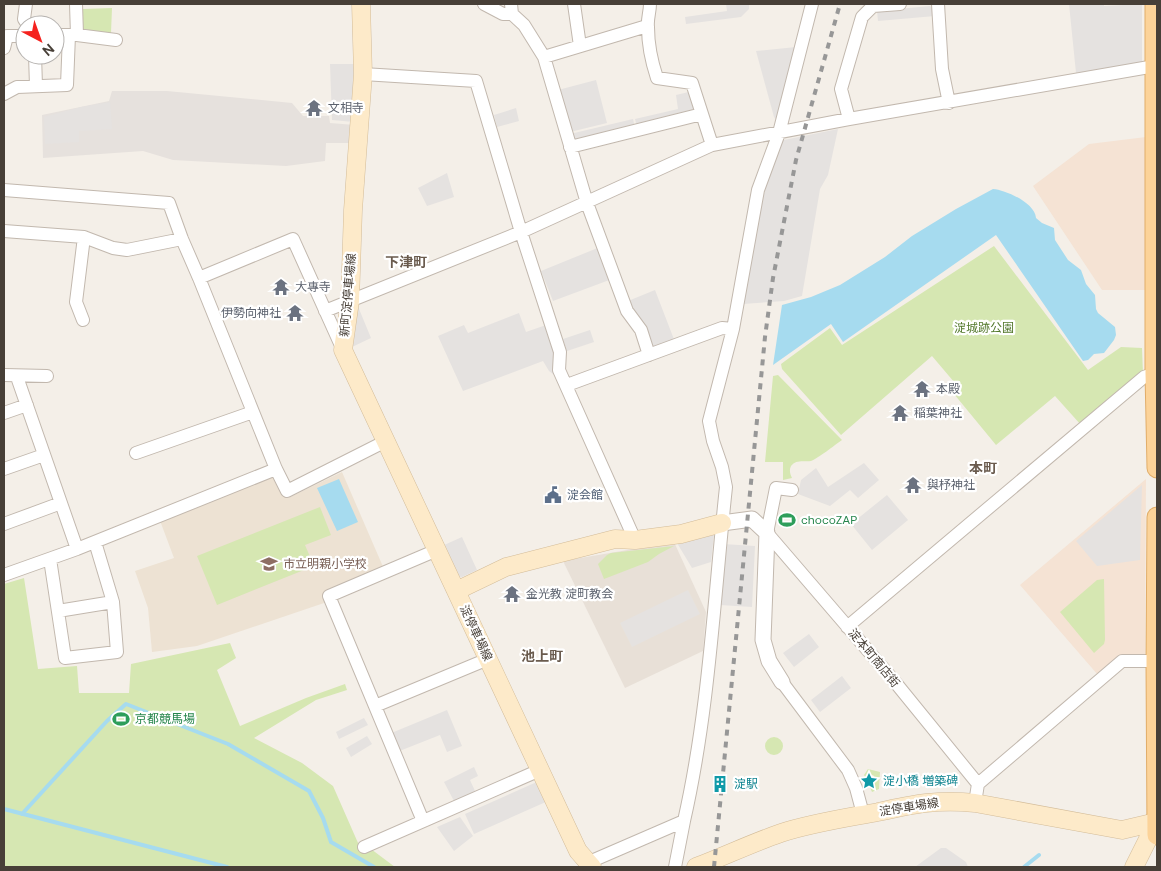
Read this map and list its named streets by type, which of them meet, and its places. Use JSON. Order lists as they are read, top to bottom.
{
  "streets": {
    "main road": ["新町淀停車場線", "淀停車場線"],
    "street": ["淀本町商店街"]
  },
  "crossings": [
    ["新町淀停車場線", "淀停車場線"]
  ],
  "districts": ["下津町", "本町", "池上町"],
  "parks": ["淀城跡公園"],
  "places": {
    "temple": [
      "文相寺",
      "大專寺",
      "伊勢向神社",
      "本殿",
      "稲葉神社",
      "與杼神社",
      "金光教 淀町教会"
    ],
    "public building": ["淀会館"],
    "sports": ["chocoZAP", "京都競馬場"],
    "school or university": ["市立明親小学校"],
    "place": ["淀小橋 増築碑"],
    "building": ["淀駅"]
  },
  "north": "bottom right"
}
